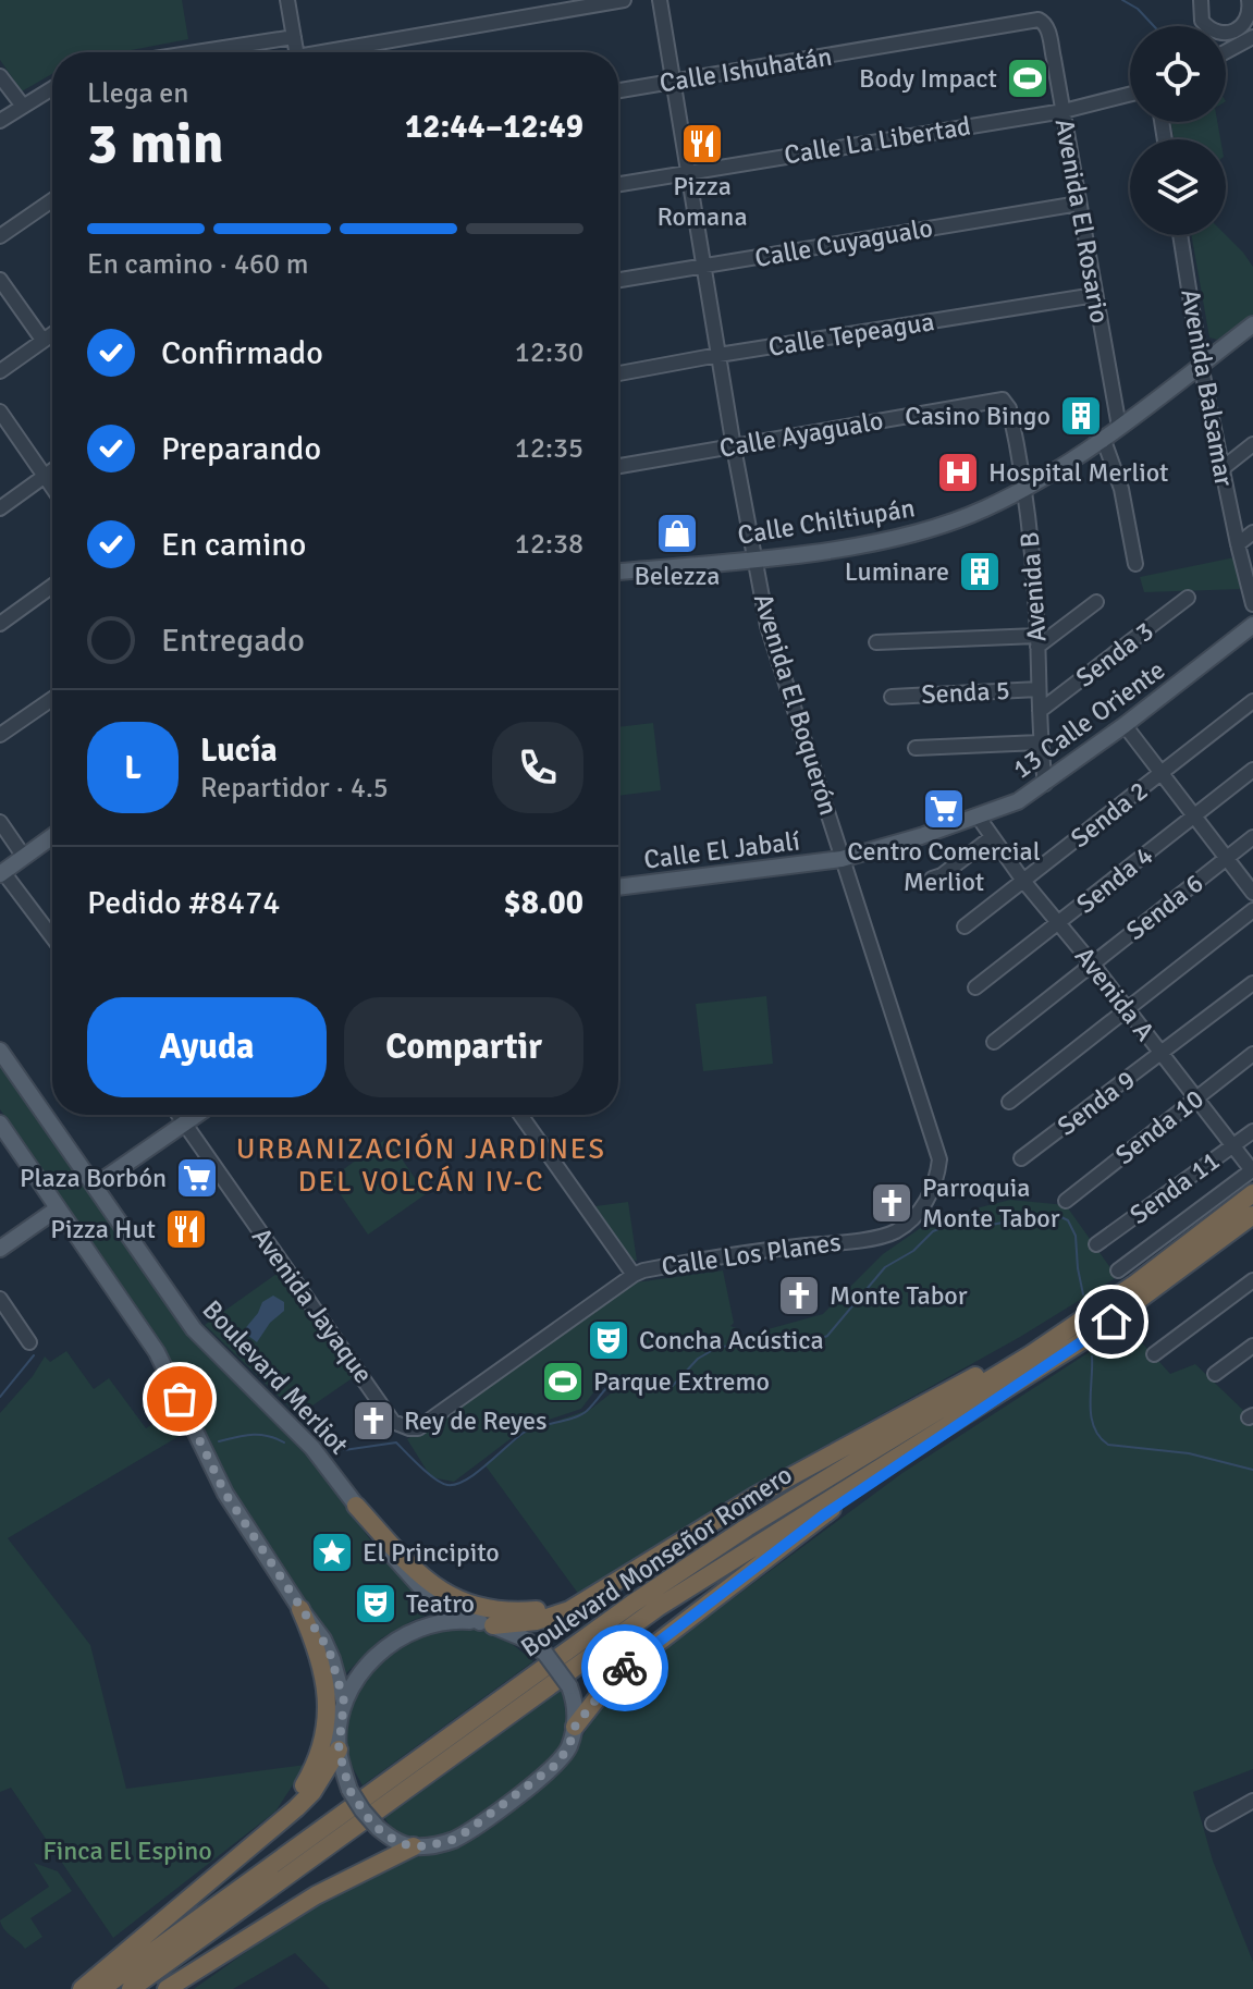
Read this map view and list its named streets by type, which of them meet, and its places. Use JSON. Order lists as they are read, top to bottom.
{
  "streets": {
    "highway": ["Boulevard Monseñor Romero"],
    "main road": [
      "Calle Chiltiupán",
      "13 Calle Oriente",
      "Calle El Jabalí",
      "Boulevard Merliot"
    ],
    "street": [
      "Calle Ishuhatán",
      "Calle La Libertad",
      "Avenida El Rosario",
      "Calle Cuyagualo",
      "Calle Tepeagua",
      "Avenida Balsamar",
      "Calle Ayagualo",
      "Avenida B",
      "Senda 3",
      "Senda 5",
      "Avenida El Boquerón",
      "Senda 2",
      "Senda 4",
      "Senda 6",
      "Avenida A",
      "Senda 9",
      "Senda 10",
      "Senda 11",
      "Calle Los Planes",
      "Avenida Jayaque"
    ]
  },
  "crossings": [
    ["Calle Ishuhatán", "Avenida El Rosario"],
    ["Calle Ishuhatán", "Avenida El Boquerón"],
    ["Calle La Libertad", "Avenida El Rosario"],
    ["Calle La Libertad", "Avenida El Boquerón"],
    ["Avenida El Rosario", "Calle Cuyagualo"],
    ["Avenida El Rosario", "Calle Tepeagua"],
    ["Avenida El Rosario", "Calle Chiltiupán"],
    ["Calle Cuyagualo", "Avenida El Boquerón"],
    ["Calle Tepeagua", "Avenida El Boquerón"],
    ["Avenida Balsamar", "Calle Chiltiupán"],
    ["Calle Ayagualo", "Avenida B"],
    ["Calle Ayagualo", "Avenida El Boquerón"],
    ["Calle Chiltiupán", "Avenida B"],
    ["Calle Chiltiupán", "Avenida El Boquerón"],
    ["Avenida B", "Senda 3"],
    ["Avenida B", "Senda 5"],
    ["Avenida B", "13 Calle Oriente"],
    ["Avenida El Boquerón", "13 Calle Oriente"],
    ["Avenida El Boquerón", "Calle El Jabalí"],
    ["Avenida El Boquerón", "Calle Los Planes"],
    ["13 Calle Oriente", "Calle El Jabalí"],
    ["13 Calle Oriente", "Avenida A"],
    ["Senda 2", "Avenida A"],
    ["Senda 4", "Avenida A"],
    ["Senda 6", "Avenida A"],
    ["Avenida A", "Senda 9"],
    ["Avenida A", "Senda 10"],
    ["Avenida A", "Senda 11"],
    ["Calle Los Planes", "Avenida Jayaque"]
  ],
  "districts": ["URBANIZACIÓN JARDINES DEL VOLCÁN IV-C"],
  "parks": ["Finca El Espino"],
  "places": {
    "sports": ["Body Impact", "Parque Extremo"],
    "restaurant": ["Pizza Romana", "Pizza Hut"],
    "building": ["Casino Bingo", "Luminare"],
    "hospital": ["Hospital Merliot"],
    "shop": ["Belezza"],
    "supermarket": ["Centro Comercial Merliot", "Plaza Borbón"],
    "church": ["Parroquia Monte Tabor", "Monte Tabor", "Rey de Reyes"],
    "theatre": ["Concha Acústica", "Teatro"],
    "place": ["El Principito"]
  },
  "page": {
    "heading": ["3 min", "Llega en", "12:44–12:49"],
    "panel": [
      "Lucía",
      "Repartidor · 4.5",
      "Pedido #8474",
      "$8.00"
    ],
    "bar": "En camino · 460 m",
    "list": [
      ["Confirmado", "12:30"],
      ["Preparando", "12:35"],
      ["En camino", "12:38"],
      "Entregado"
    ],
    "round": "L",
    "buttons": ["Ayuda", "Compartir"]
  }
}
